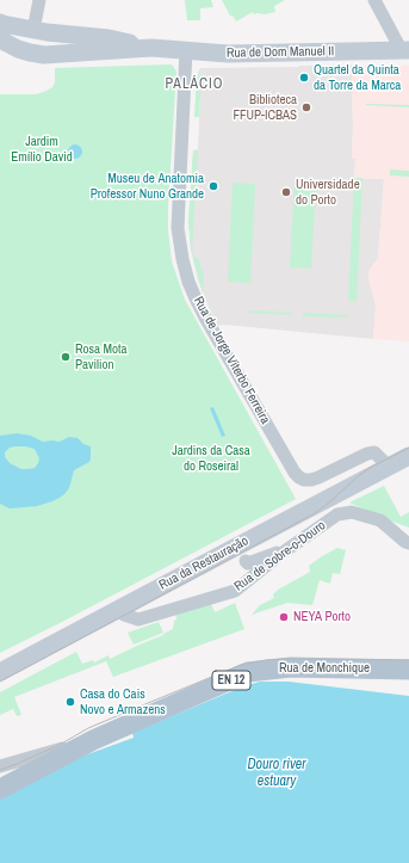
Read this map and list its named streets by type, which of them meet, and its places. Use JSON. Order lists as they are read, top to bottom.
{
  "streets": {
    "main road": [
      "Rua de Dom Manuel II",
      "Rua da Restauração",
      "Rua de Monchique",
      "EN 12"
    ],
    "street": ["Rua de Jorge Viterbo Ferreira", "Rua de Sobre-o-Douro"]
  },
  "crossings": [
    ["Rua de Dom Manuel II", "Rua de Jorge Viterbo Ferreira"],
    ["Rua de Jorge Viterbo Ferreira", "Rua da Restauração"],
    ["Rua de Sobre-o-Douro", "Rua da Restauração"],
    ["Rua de Monchique", "EN 12"]
  ],
  "districts": ["PALÁCIO"],
  "water": ["Douro river estuary"],
  "parks": ["Jardim Emílio David", "Jardins da Casa do Roseiral"],
  "places": [
    "Quartel da Quinta da Torre da Marca",
    "Biblioteca FFUP-ICBAS",
    "Museu de Anatomia Professor Nuno Grande",
    "Universidade do Porto",
    "Rosa Mota Pavilion",
    "NEYA Porto",
    "Casa do Cais Novo e Armazens"
  ]
}
